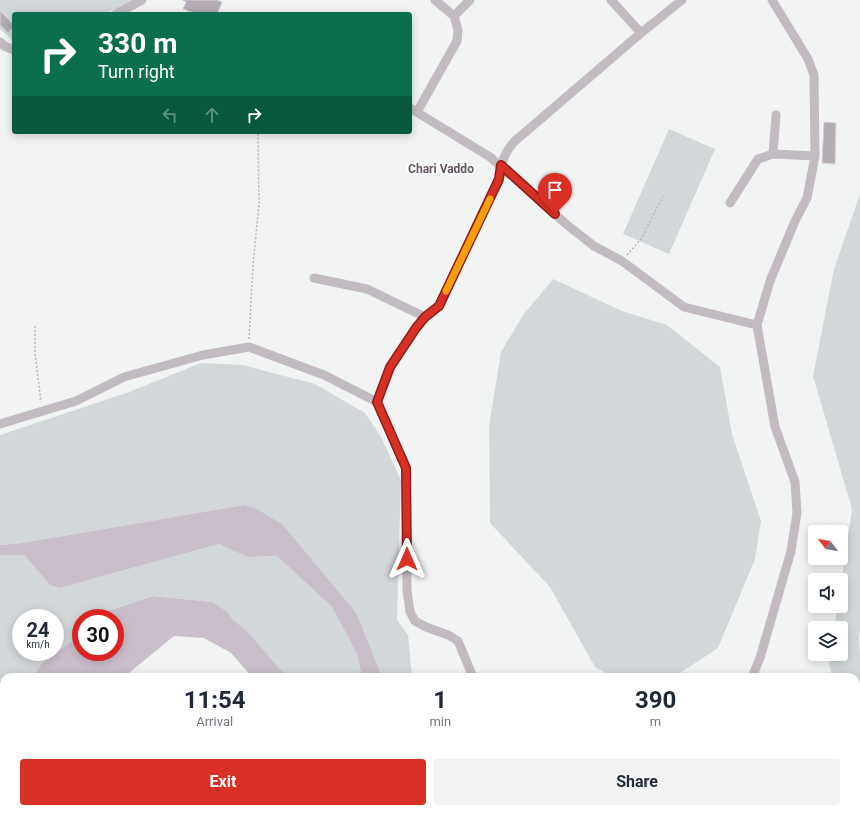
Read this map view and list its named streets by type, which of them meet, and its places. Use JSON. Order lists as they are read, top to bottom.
{
  "districts": ["Chari Vaddo"],
  "north": "top left",
  "page": {
    "turn": ["330 m", "Turn right"],
    "speed": "24 km/h",
    "limit": "30",
    "eta": [
      "11:54",
      "Arrival",
      "1",
      "min",
      "390",
      "m"
    ],
    "buttons": ["Exit", "Share"]
  }
}
